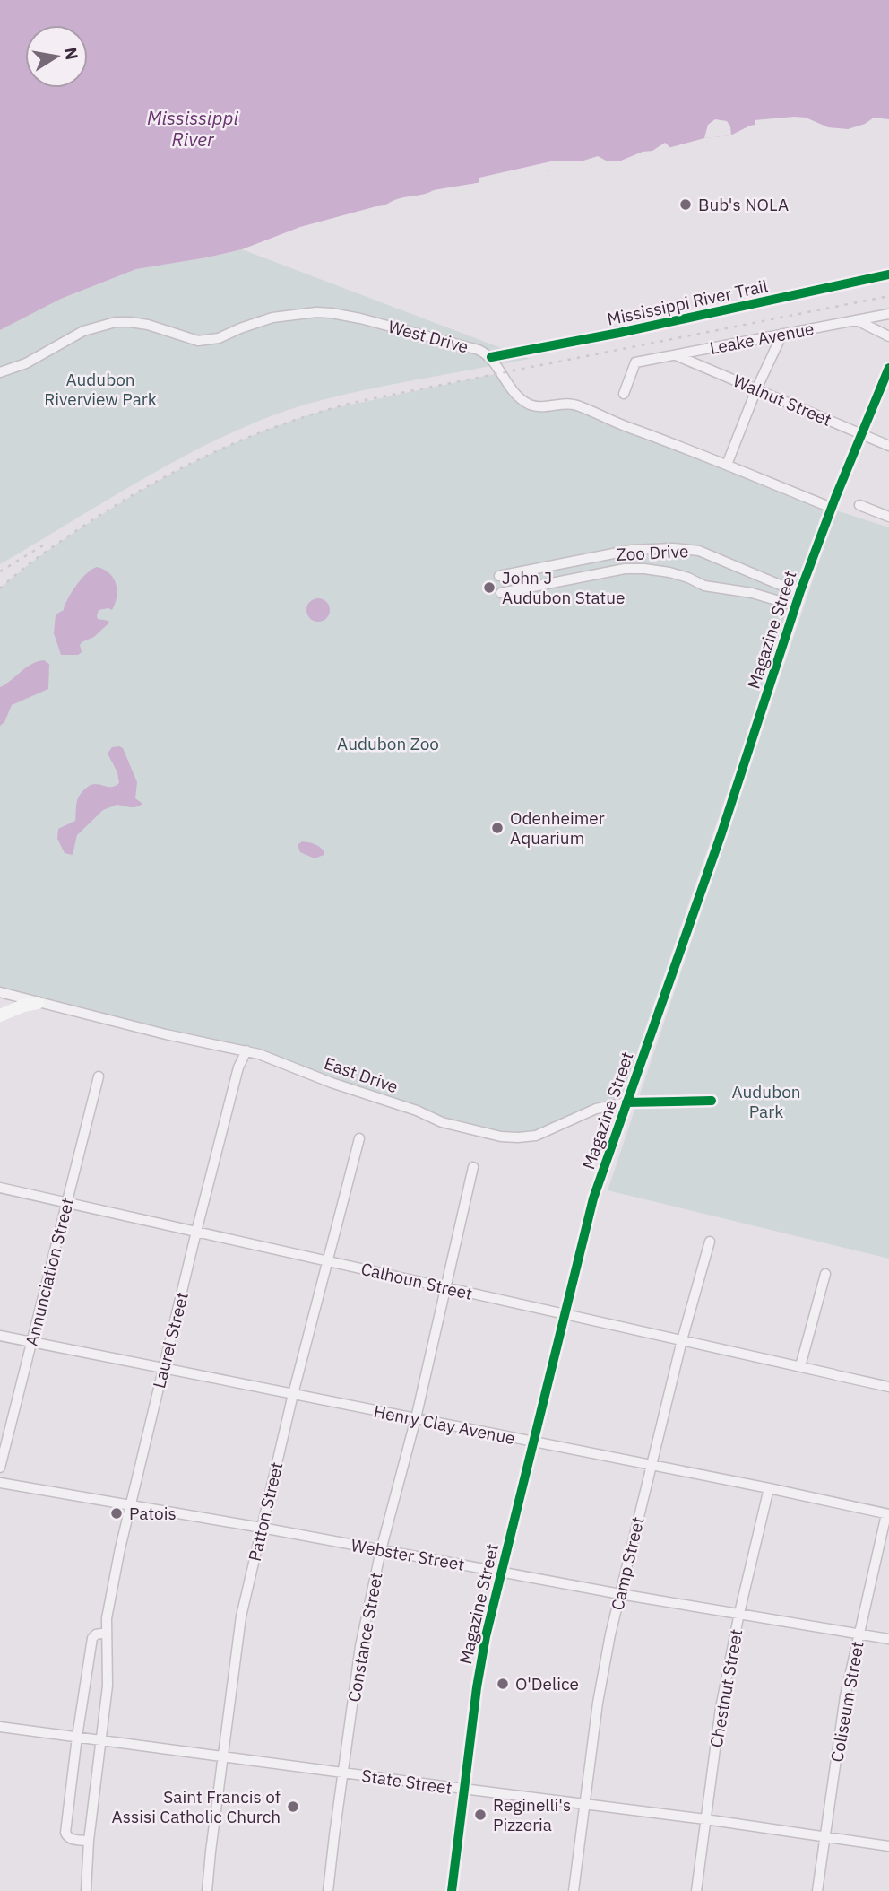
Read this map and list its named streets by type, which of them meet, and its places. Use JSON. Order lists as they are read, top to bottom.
{
  "streets": {
    "street": [
      "West Drive",
      "Leake Avenue",
      "Walnut Street",
      "Zoo Drive",
      "Magazine Street",
      "East Drive",
      "Annunciation Street",
      "Calhoun Street",
      "Laurel Street",
      "Henry Clay Avenue",
      "Patton Street",
      "Webster Street",
      "Camp Street",
      "Constance Street",
      "Chestnut Street",
      "Coliseum Street",
      "State Street"
    ],
    "cycle path": ["Mississippi River Trail"]
  },
  "crossings": [
    ["West Drive", "Magazine Street"],
    ["Leake Avenue", "Walnut Street"],
    ["Walnut Street", "Magazine Street"],
    ["Zoo Drive", "Magazine Street"],
    ["Magazine Street", "East Drive"],
    ["Magazine Street", "Calhoun Street"],
    ["Magazine Street", "Henry Clay Avenue"],
    ["Magazine Street", "Webster Street"],
    ["Magazine Street", "State Street"],
    ["East Drive", "Laurel Street"],
    ["Annunciation Street", "Calhoun Street"],
    ["Annunciation Street", "Henry Clay Avenue"],
    ["Calhoun Street", "Laurel Street"],
    ["Calhoun Street", "Patton Street"],
    ["Calhoun Street", "Camp Street"],
    ["Calhoun Street", "Constance Street"],
    ["Laurel Street", "Henry Clay Avenue"],
    ["Laurel Street", "Webster Street"],
    ["Laurel Street", "State Street"],
    ["Henry Clay Avenue", "Patton Street"],
    ["Henry Clay Avenue", "Camp Street"],
    ["Henry Clay Avenue", "Constance Street"],
    ["Henry Clay Avenue", "Chestnut Street"],
    ["Henry Clay Avenue", "Coliseum Street"],
    ["Patton Street", "Webster Street"],
    ["Patton Street", "State Street"],
    ["Webster Street", "Camp Street"],
    ["Webster Street", "Constance Street"],
    ["Webster Street", "Chestnut Street"],
    ["Webster Street", "Coliseum Street"],
    ["Camp Street", "State Street"],
    ["Constance Street", "State Street"],
    ["Chestnut Street", "State Street"],
    ["Coliseum Street", "State Street"]
  ],
  "water": ["Mississippi River"],
  "parks": ["Audubon Riverview Park", "Audubon Zoo", "Audubon Park"],
  "places": [
    "Bub's NOLA",
    "John J Audubon Statue",
    "Odenheimer Aquarium",
    "Patois",
    "O'Delice",
    "Saint Francis of Assisi Catholic Church",
    "Reginelli's Pizzeria"
  ],
  "north": "right"
}
